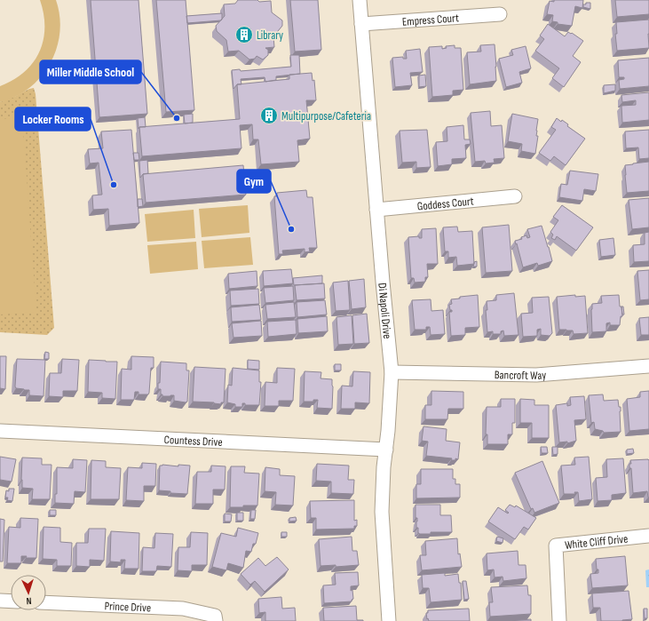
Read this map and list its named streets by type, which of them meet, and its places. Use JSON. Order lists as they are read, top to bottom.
{
  "streets": {
    "street": [
      "Empress Court",
      "Goddess Court",
      "Di Napoli Drive",
      "Bancroft Way",
      "Countess Drive",
      "White Cliff Drive",
      "Prince Drive"
    ]
  },
  "crossings": [
    ["Empress Court", "Di Napoli Drive"],
    ["Goddess Court", "Di Napoli Drive"],
    ["Di Napoli Drive", "Bancroft Way"],
    ["Di Napoli Drive", "Countess Drive"]
  ],
  "places": {
    "building": ["Library", "Multipurpose/Cafeteria"],
    "other": ["Miller Middle School", "Locker Rooms", "Gym"]
  },
  "north": "bottom"
}
